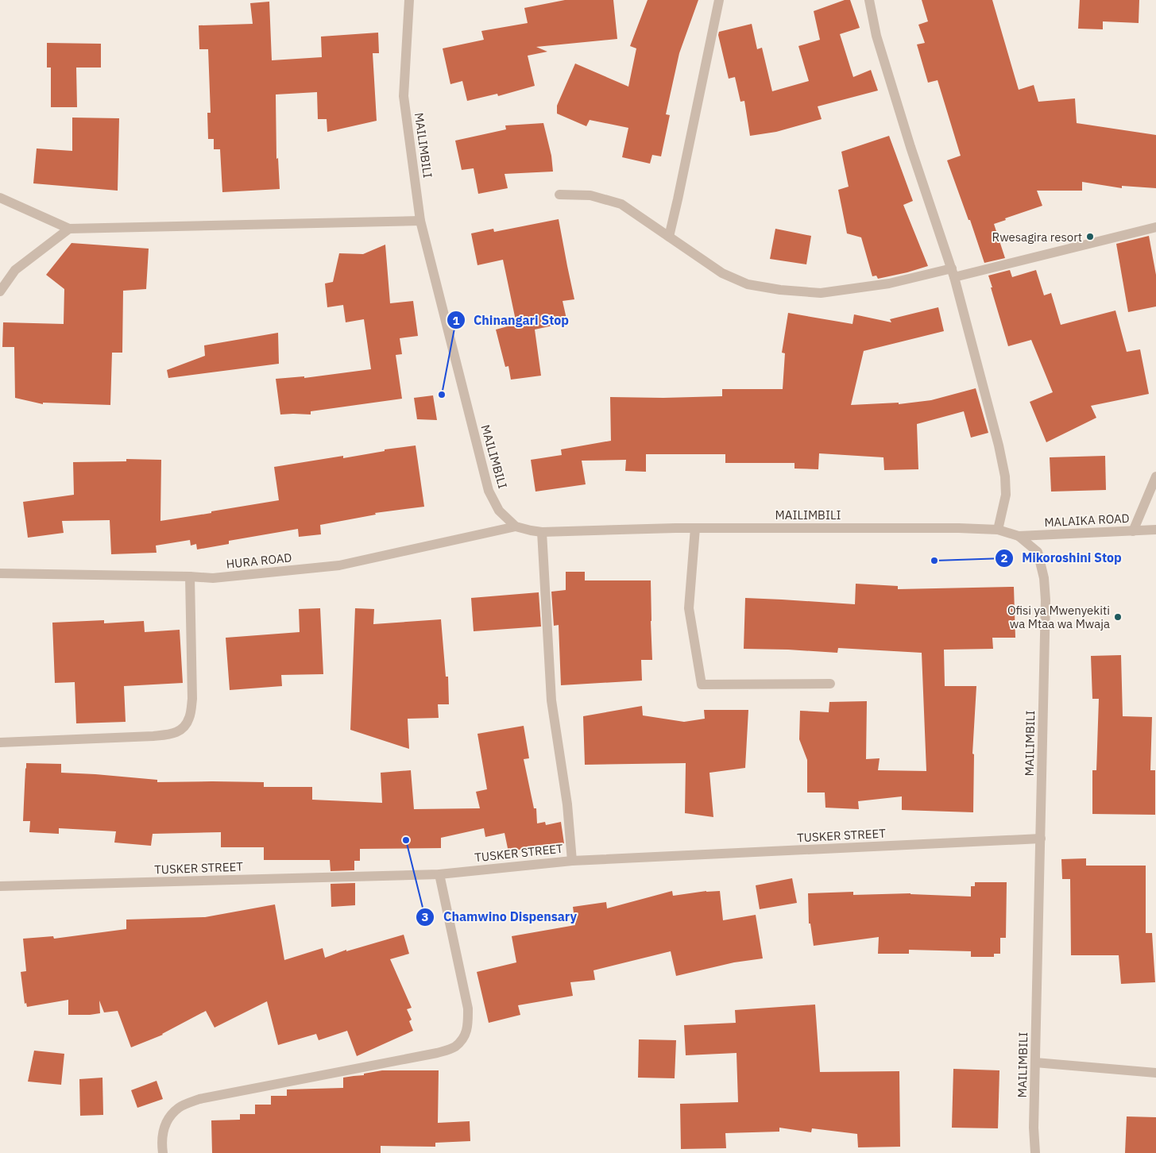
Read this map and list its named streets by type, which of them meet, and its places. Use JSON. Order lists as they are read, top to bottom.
{
  "streets": {
    "street": [
      "MAILIMBILI",
      "MALAIKA ROAD",
      "HURA ROAD",
      "TUSKER STREET"
    ]
  },
  "crossings": [
    ["MAILIMBILI", "MALAIKA ROAD"],
    ["MAILIMBILI", "HURA ROAD"],
    ["MAILIMBILI", "TUSKER STREET"]
  ],
  "places": [
    "Rwesagira resort",
    "Chinangari Stop",
    "Mikoroshini Stop",
    "Ofisi ya Mwenyekiti wa Mtaa wa Mwaja",
    "Chamwino Dispensary"
  ]
}
